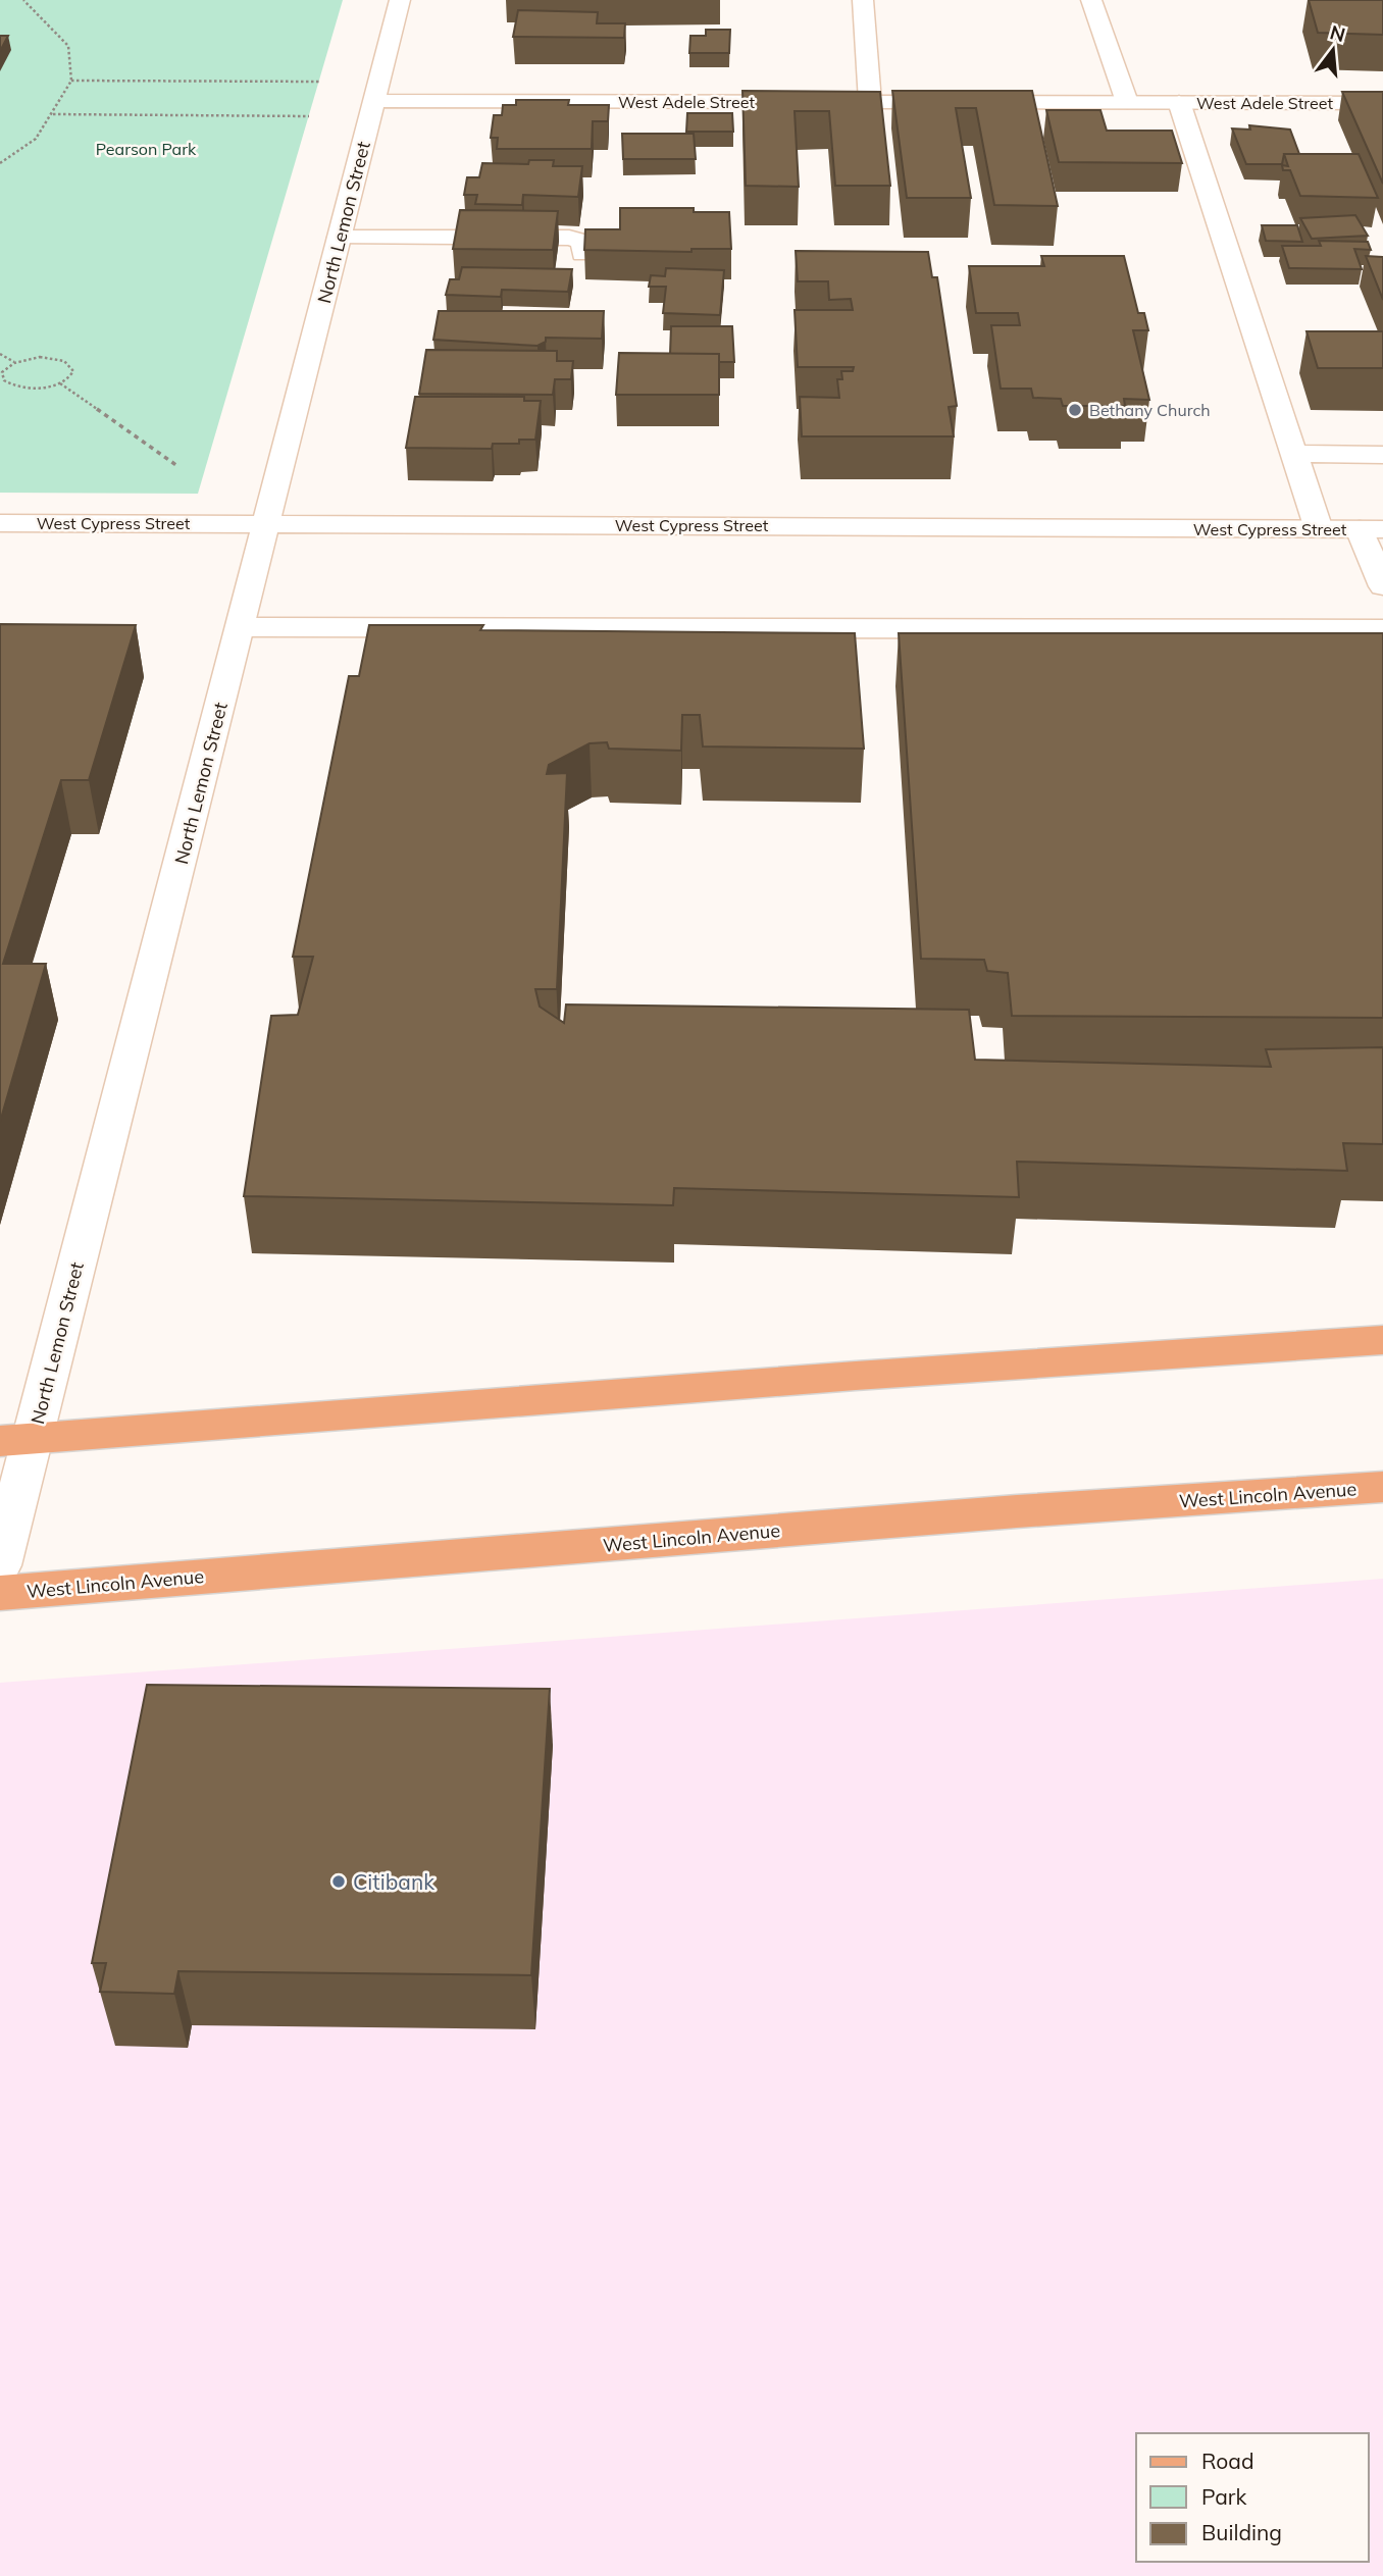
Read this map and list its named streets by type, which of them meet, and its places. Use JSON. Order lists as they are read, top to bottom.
{
  "streets": {
    "main road": ["West Lincoln Avenue"],
    "street": ["West Adele Street", "North Lemon Street", "West Cypress Street"]
  },
  "crossings": [
    ["West Adele Street", "North Lemon Street"],
    ["North Lemon Street", "West Cypress Street"]
  ],
  "parks": ["Pearson Park"],
  "places": ["Bethany Church", "Citibank"],
  "legend": ["Road", "Park", "Building"],
  "north": "top"
}
